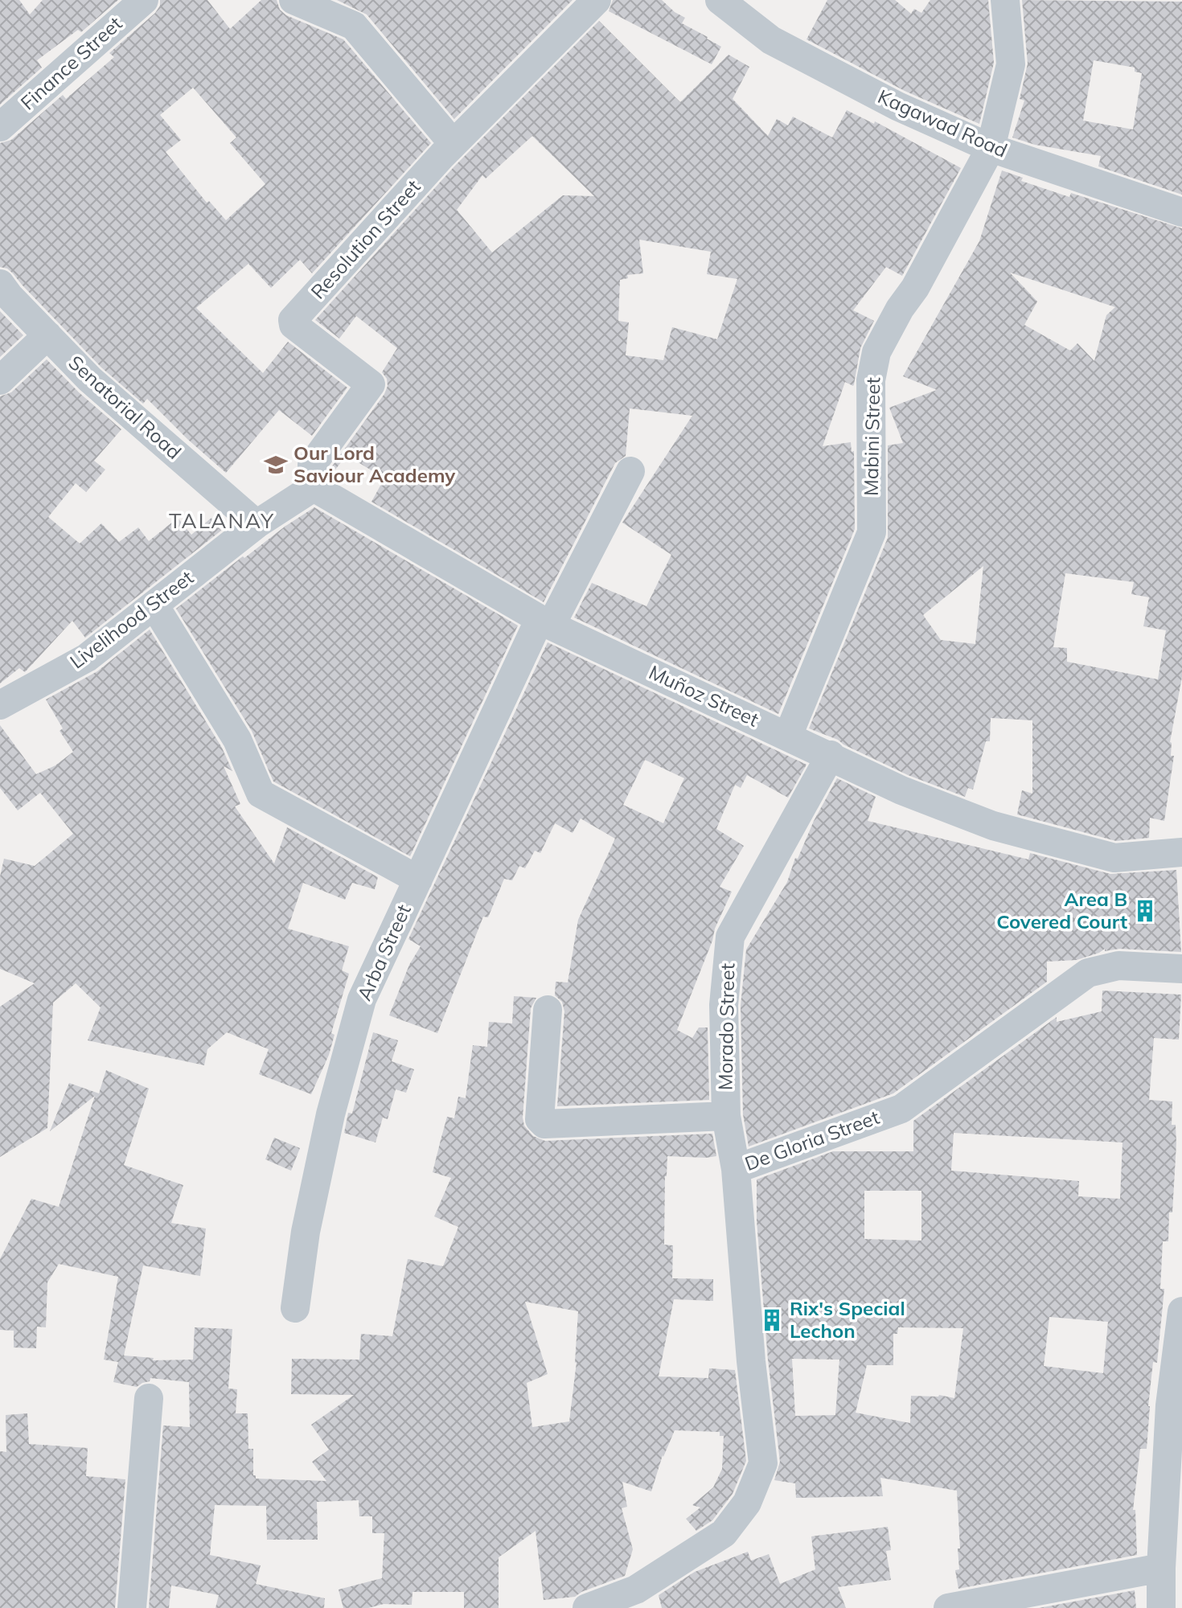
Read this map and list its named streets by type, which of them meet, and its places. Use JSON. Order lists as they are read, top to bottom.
{
  "streets": {
    "street": [
      "Finance Street",
      "Kagawad Road",
      "Resolution Street",
      "Senatorial Road",
      "Mabini Street",
      "Livelihood Street",
      "Muñoz Street",
      "Arba Street",
      "Morado Street",
      "De Gloria Street"
    ]
  },
  "crossings": [
    ["Kagawad Road", "Mabini Street"],
    ["Resolution Street", "Muñoz Street"],
    ["Senatorial Road", "Livelihood Street"],
    ["Mabini Street", "Muñoz Street"],
    ["Muñoz Street", "Arba Street"],
    ["Muñoz Street", "Morado Street"],
    ["Morado Street", "De Gloria Street"]
  ],
  "districts": ["TALANAY"],
  "places": {
    "school or university": ["Our Lord Saviour Academy"],
    "building": ["Area B Covered Court", "Rix's Special Lechon"]
  }
}
